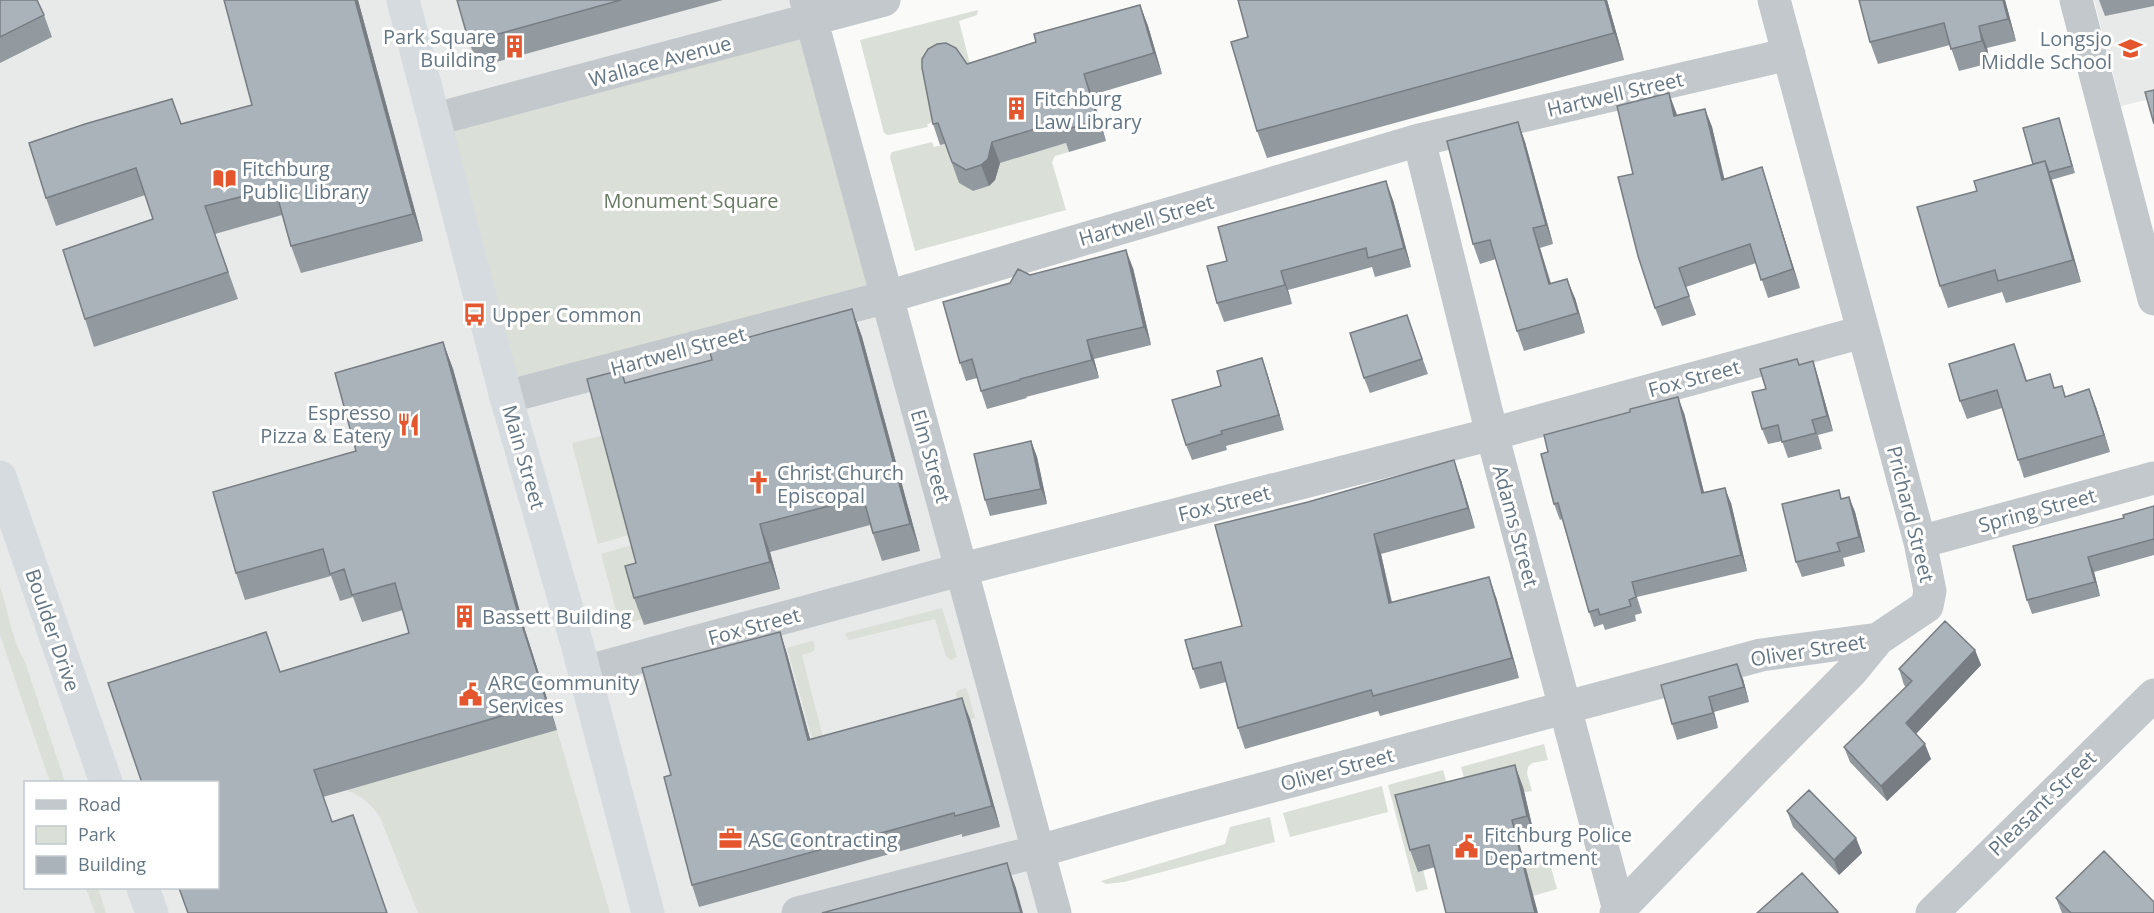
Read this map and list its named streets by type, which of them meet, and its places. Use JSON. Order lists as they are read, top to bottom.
{
  "streets": {
    "highway": ["Main Street", "Boulder Drive"],
    "street": [
      "Wallace Avenue",
      "Hartwell Street",
      "Fox Street",
      "Elm Street",
      "Spring Street",
      "Prichard Street",
      "Adams Street",
      "Oliver Street",
      "Pleasant Street"
    ]
  },
  "crossings": [
    ["Wallace Avenue", "Elm Street"],
    ["Wallace Avenue", "Main Street"],
    ["Hartwell Street", "Elm Street"],
    ["Hartwell Street", "Main Street"],
    ["Hartwell Street", "Prichard Street"],
    ["Hartwell Street", "Adams Street"],
    ["Fox Street", "Elm Street"],
    ["Fox Street", "Main Street"],
    ["Fox Street", "Prichard Street"],
    ["Fox Street", "Adams Street"],
    ["Elm Street", "Oliver Street"],
    ["Spring Street", "Prichard Street"],
    ["Prichard Street", "Adams Street"],
    ["Prichard Street", "Oliver Street"],
    ["Adams Street", "Oliver Street"]
  ],
  "parks": ["Monument Square"],
  "places": {
    "building": ["Park Square Building", "Fitchburg Law Library", "Bassett Building"],
    "school or university": ["Longsjo Middle School"],
    "library": ["Fitchburg Public Library"],
    "bus stop": ["Upper Common"],
    "restaurant": ["Espresso Pizza & Eatery"],
    "church": ["Christ Church Episcopal"],
    "public building": ["ARC Community Services", "Fitchburg Police Department"],
    "office": ["ASC Contracting"]
  },
  "legend": ["Road", "Park", "Building"]
}
